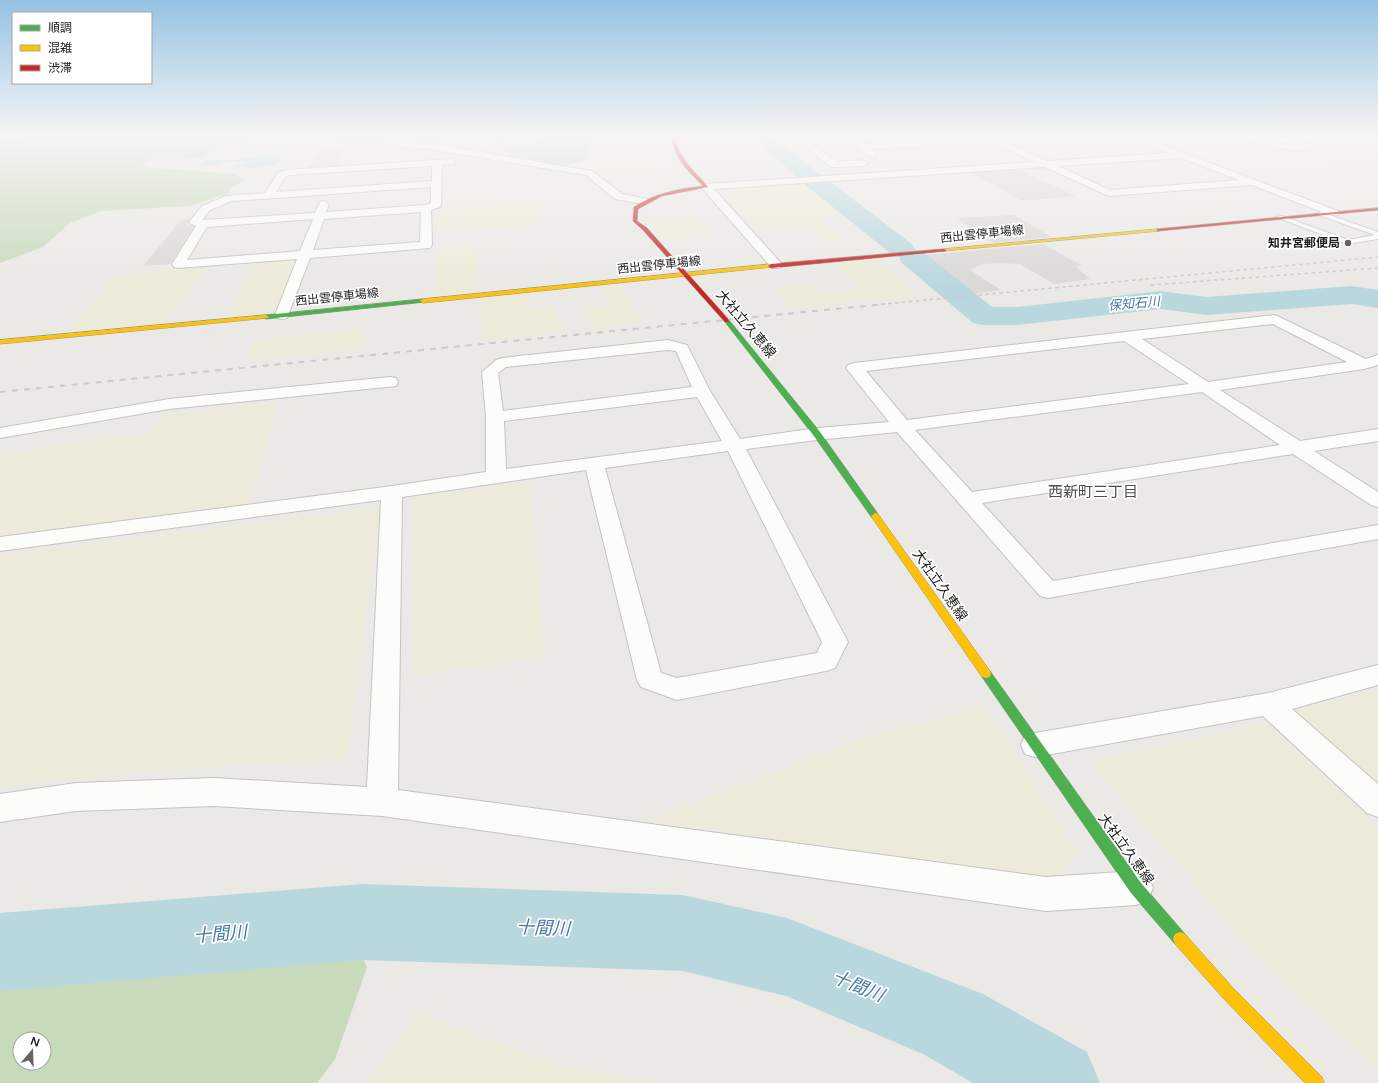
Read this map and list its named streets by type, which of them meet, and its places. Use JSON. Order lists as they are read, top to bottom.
{
  "streets": {
    "main road": ["西出雲停車場線", "大社立久恵線"]
  },
  "crossings": [
    ["西出雲停車場線", "大社立久恵線"]
  ],
  "districts": ["西新町三丁目"],
  "water": ["保知石川", "十間川"],
  "places": ["知井宮郵便局"],
  "legend": ["順調", "混雑", "渋滞"],
  "north": "top"
}
